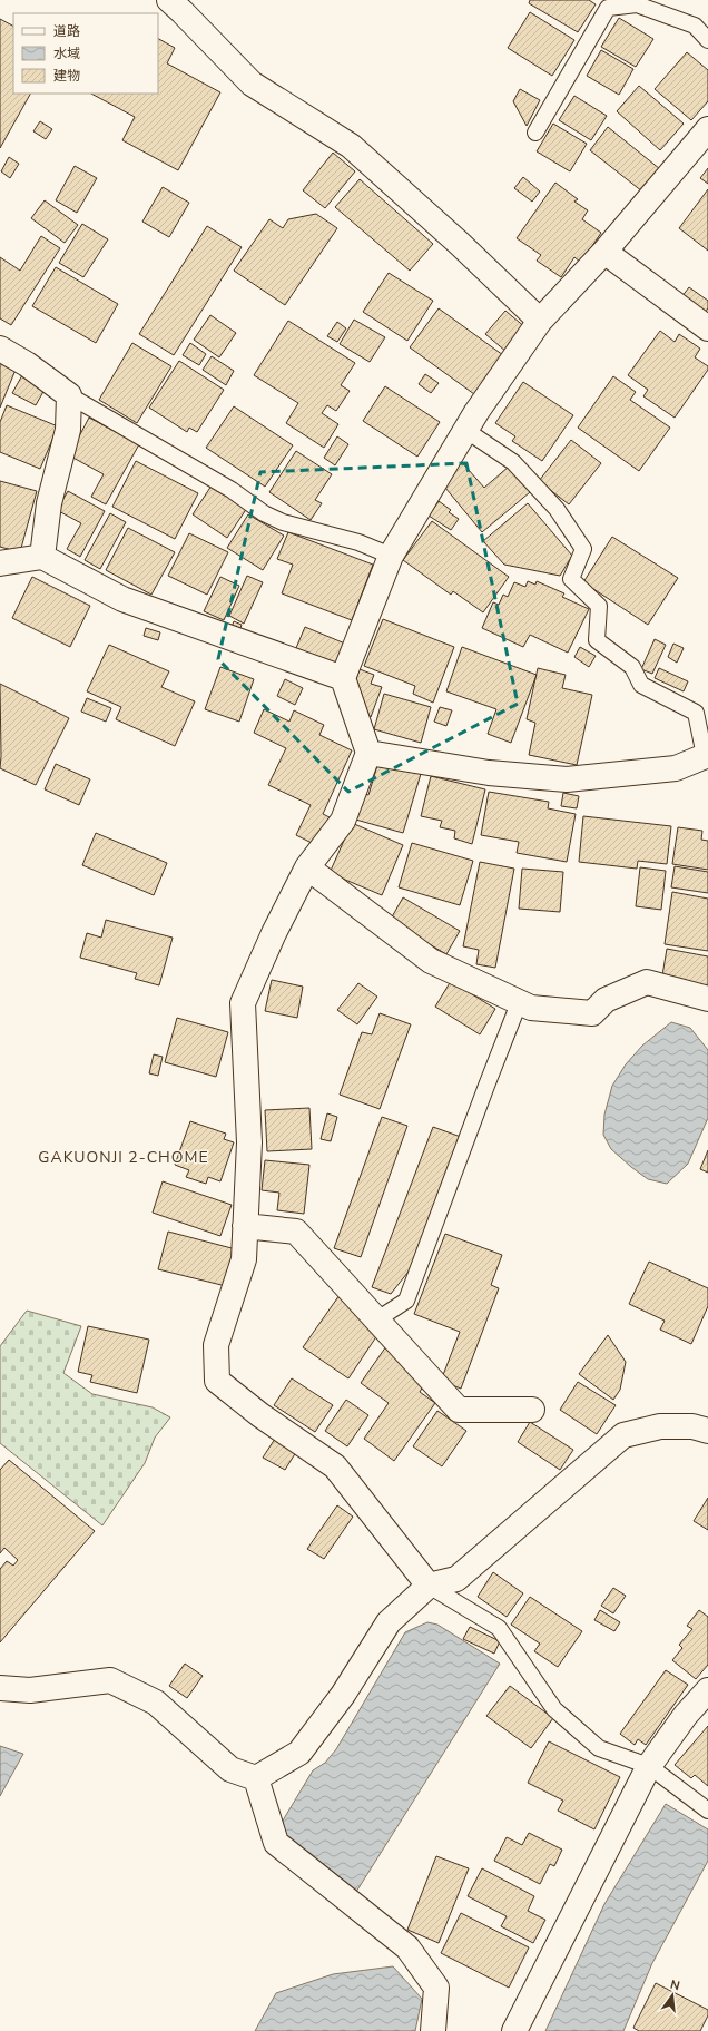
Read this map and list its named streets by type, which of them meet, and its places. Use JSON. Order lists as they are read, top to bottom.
{
  "districts": ["GAKUONJI 2-CHOME"],
  "legend": ["道路", "水域", "建物"],
  "north": "top"
}
